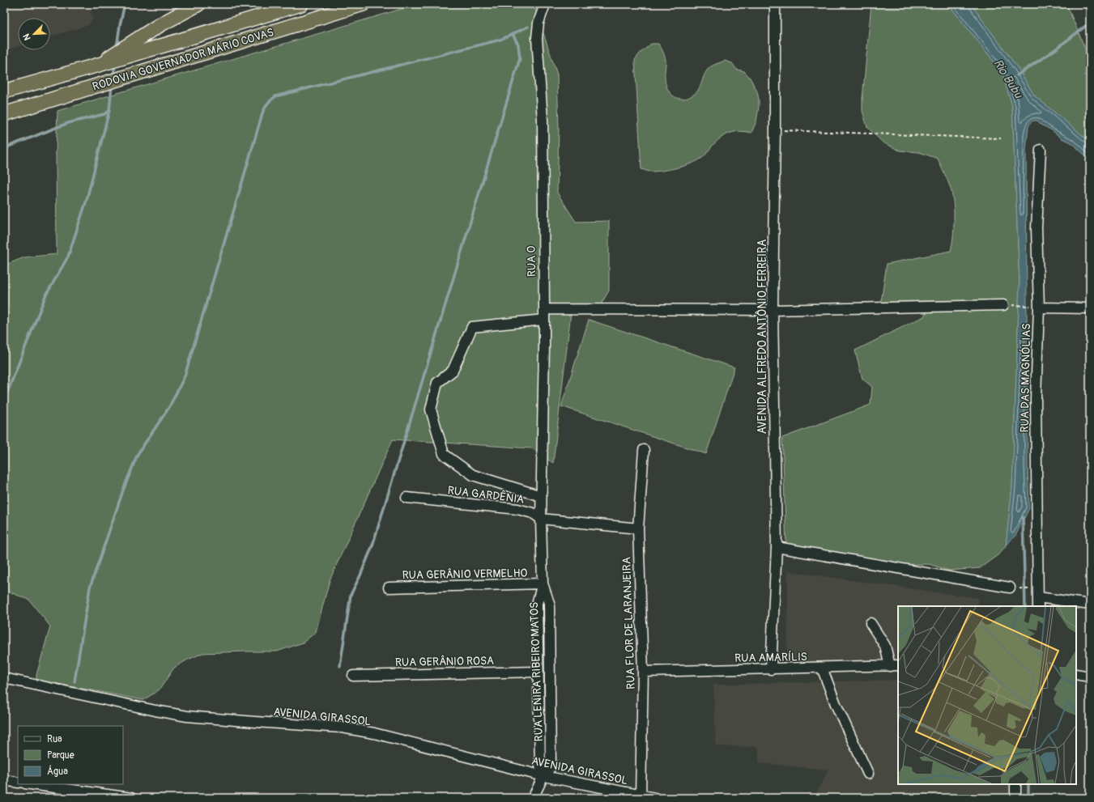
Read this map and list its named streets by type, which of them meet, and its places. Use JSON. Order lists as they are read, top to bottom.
{
  "streets": {
    "highway": ["RODOVIA GOVERNADOR MÁRIO COVAS"],
    "street": [
      "RUA O",
      "AVENIDA ALFREDO ANTÔNIO FERREIRA",
      "RUA DAS MAGNÓLIAS",
      "RUA GARDÊNIA",
      "RUA GERÂNIO VERMELHO",
      "RUA FLOR DE LARANJEIRA",
      "RUA AMARÍLIS",
      "RUA GERÂNIO ROSA",
      "RUA LENIRA RIBEIRO MATOS",
      "AVENIDA GIRASSOL"
    ]
  },
  "crossings": [
    ["RUA O", "RUA GARDÊNIA"],
    ["RUA O", "RUA LENIRA RIBEIRO MATOS"],
    ["AVENIDA ALFREDO ANTÔNIO FERREIRA", "RUA AMARÍLIS"],
    ["RUA GARDÊNIA", "RUA FLOR DE LARANJEIRA"],
    ["RUA GARDÊNIA", "RUA LENIRA RIBEIRO MATOS"],
    ["RUA GERÂNIO VERMELHO", "RUA LENIRA RIBEIRO MATOS"],
    ["RUA FLOR DE LARANJEIRA", "RUA AMARÍLIS"],
    ["RUA FLOR DE LARANJEIRA", "AVENIDA GIRASSOL"],
    ["RUA GERÂNIO ROSA", "RUA LENIRA RIBEIRO MATOS"],
    ["RUA LENIRA RIBEIRO MATOS", "AVENIDA GIRASSOL"]
  ],
  "water": ["Rio Bubu"],
  "legend": ["Rua", "Parque", "Água"],
  "north": "bottom left"
}
